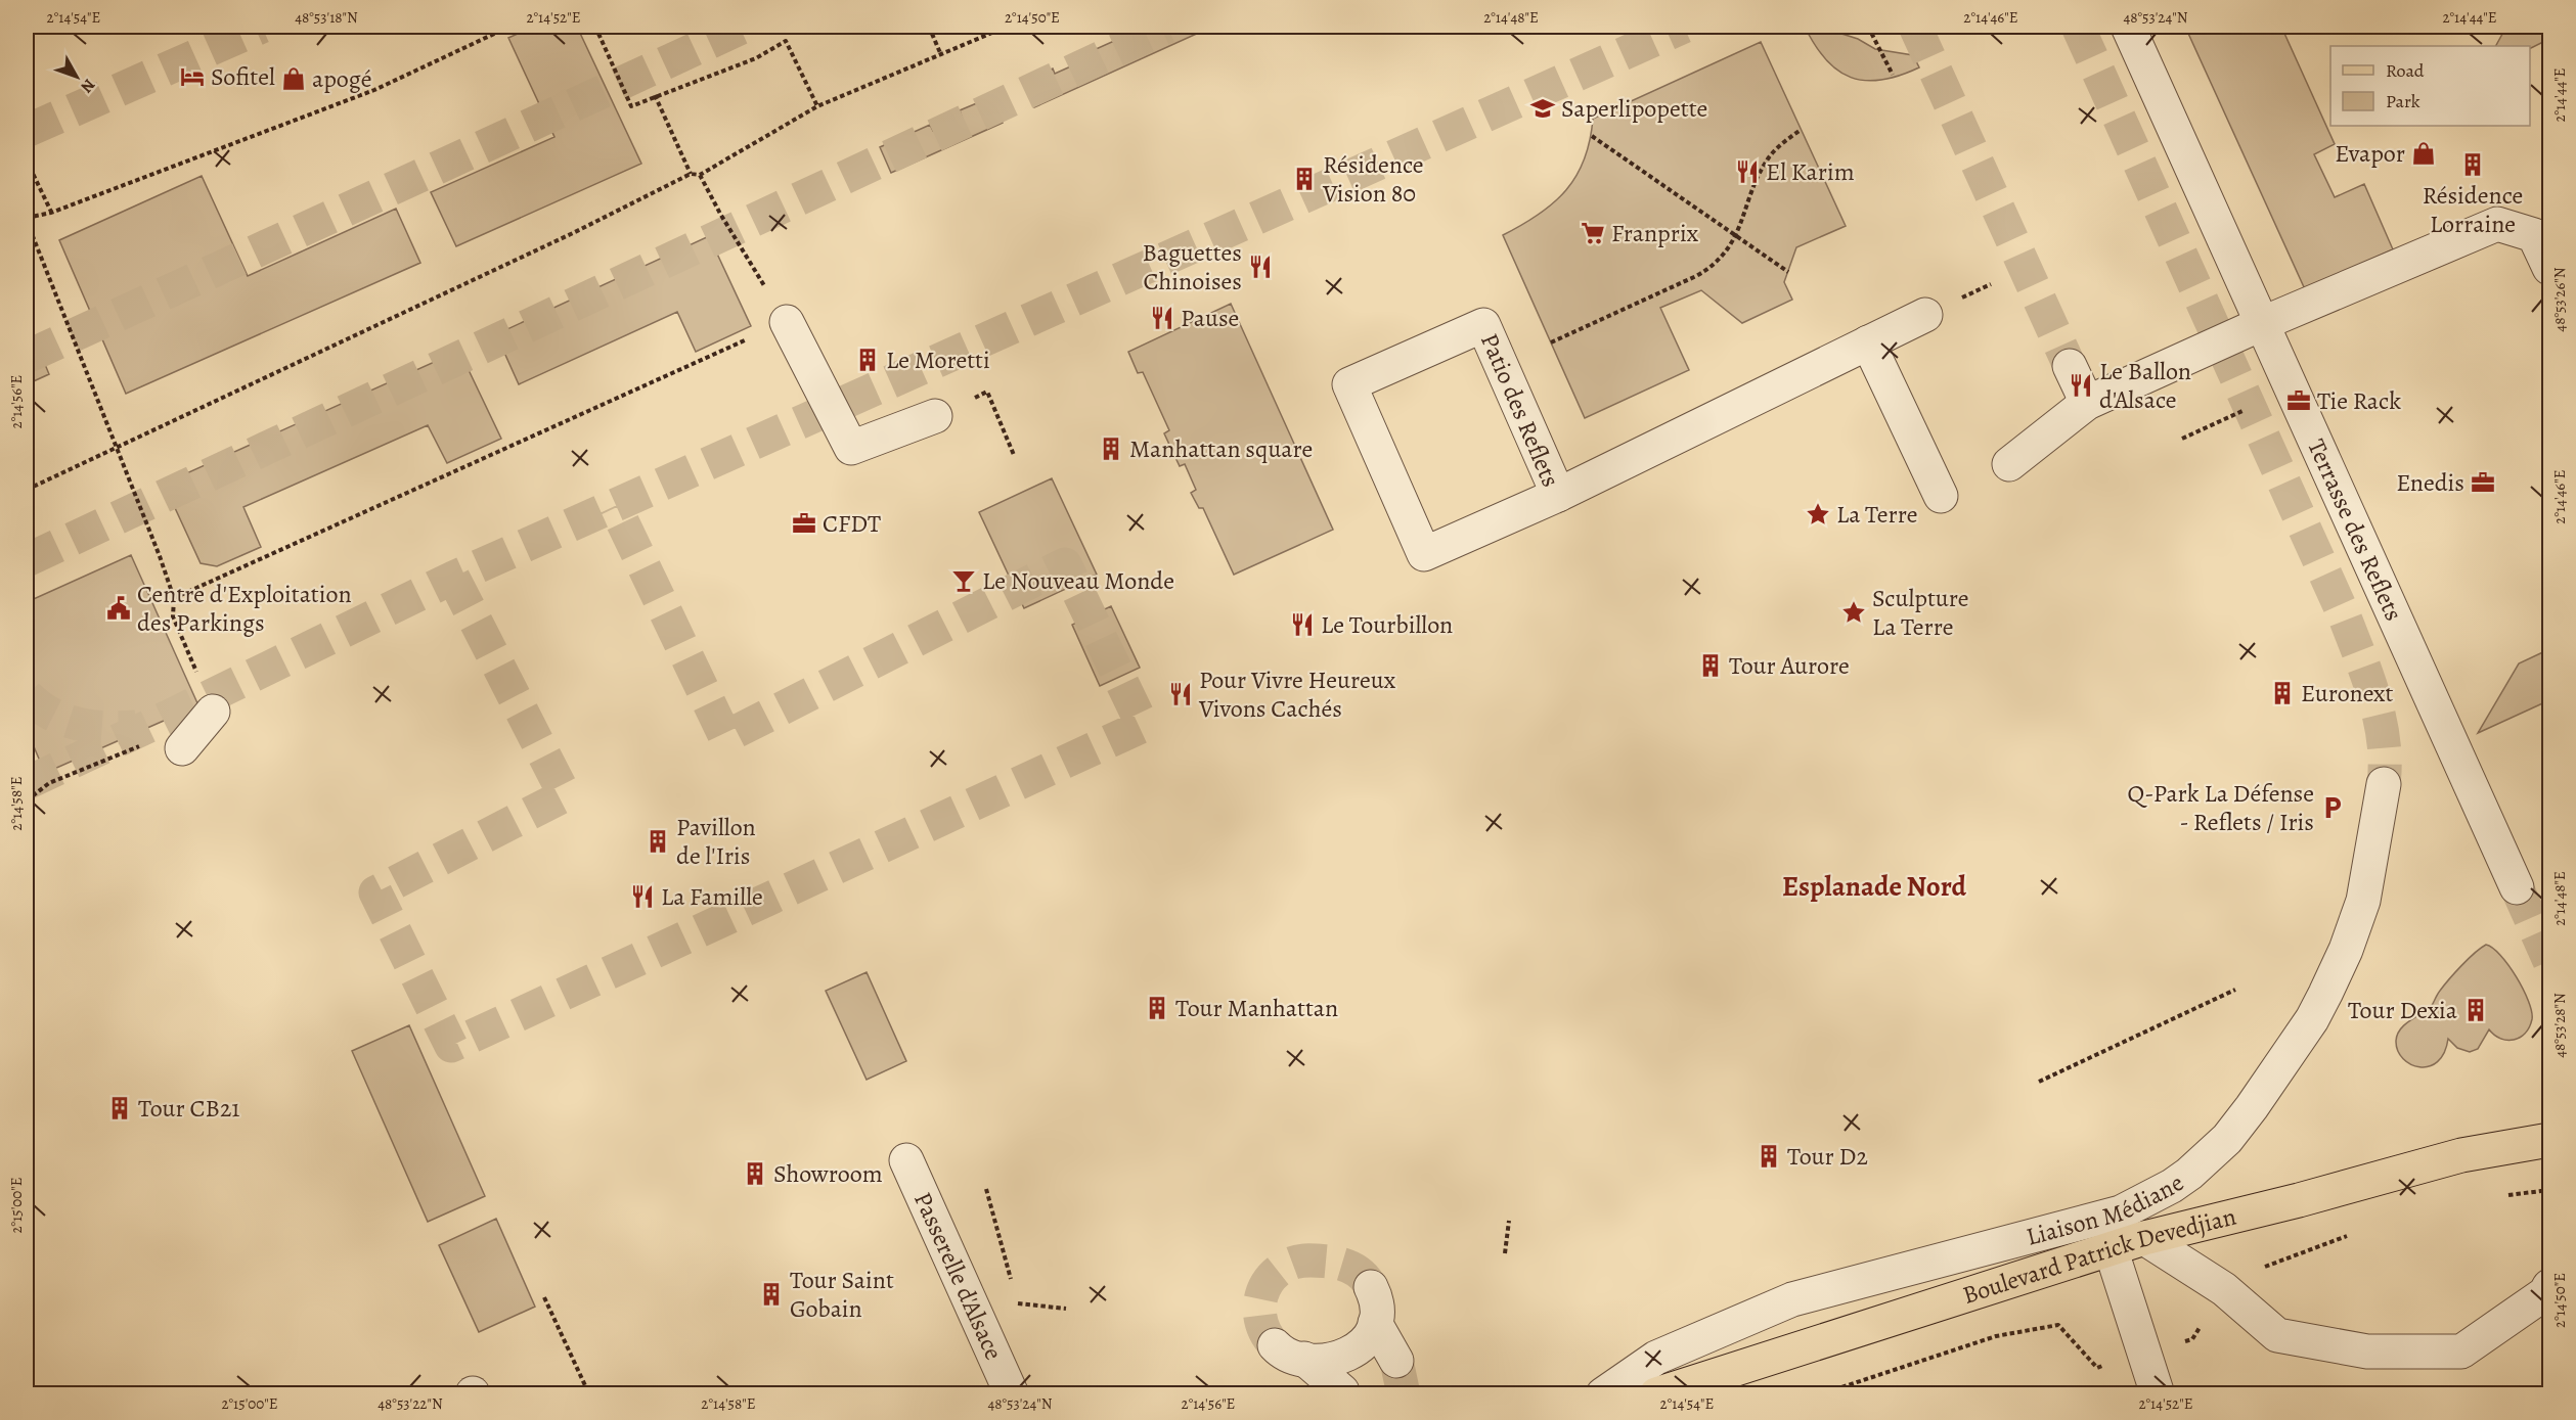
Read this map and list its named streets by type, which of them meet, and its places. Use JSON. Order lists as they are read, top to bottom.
{
  "streets": {
    "main road": ["Boulevard Patrick Devedjian"],
    "street": [
      "Patio des Reflets",
      "Terrasse des Reflets",
      "Liaison Médiane",
      "Passerelle d'Alsace"
    ]
  },
  "districts": ["Esplanade Nord"],
  "places": {
    "hotel": ["Sofitel"],
    "shop": ["apogé", "Evapor"],
    "school or university": ["Saperlipopette"],
    "building": [
      "Résidence Lorraine",
      "Résidence Vision 80",
      "Le Moretti",
      "Manhattan square",
      "Tour Aurore",
      "Euronext",
      "Pavillon de l'Iris",
      "Tour Manhattan",
      "Tour Dexia",
      "Tour CB21",
      "Tour D2",
      "Showroom",
      "Tour Saint Gobain"
    ],
    "restaurant": [
      "El Karim",
      "Baguettes Chinoises",
      "Pause",
      "Le Ballon d'Alsace",
      "Le Tourbillon",
      "Pour Vivre Heureux Vivons Cachés",
      "La Famille"
    ],
    "supermarket": ["Franprix"],
    "office": ["Tie Rack", "Enedis", "CFDT"],
    "place": ["La Terre", "Sculpture La Terre"],
    "bar": ["Le Nouveau Monde"],
    "public building": ["Centre d'Exploitation des Parkings"],
    "parking": ["Q-Park La Défense - Reflets / Iris"]
  },
  "legend": ["Road", "Park"],
  "north": "bottom right",
  "coordinates": [
    "2°14'54\"E",
    "48°53'18\"N",
    "2°14'52\"E",
    "2°14'50\"E",
    "2°14'48\"E",
    "2°14'46\"E",
    "48°53'24\"N",
    "2°14'44\"E",
    "48°53'26\"N",
    "2°14'56\"E",
    "2°14'58\"E",
    "48°53'28\"N",
    "2°15'00\"E",
    "48°53'22\"N"
  ]
}
